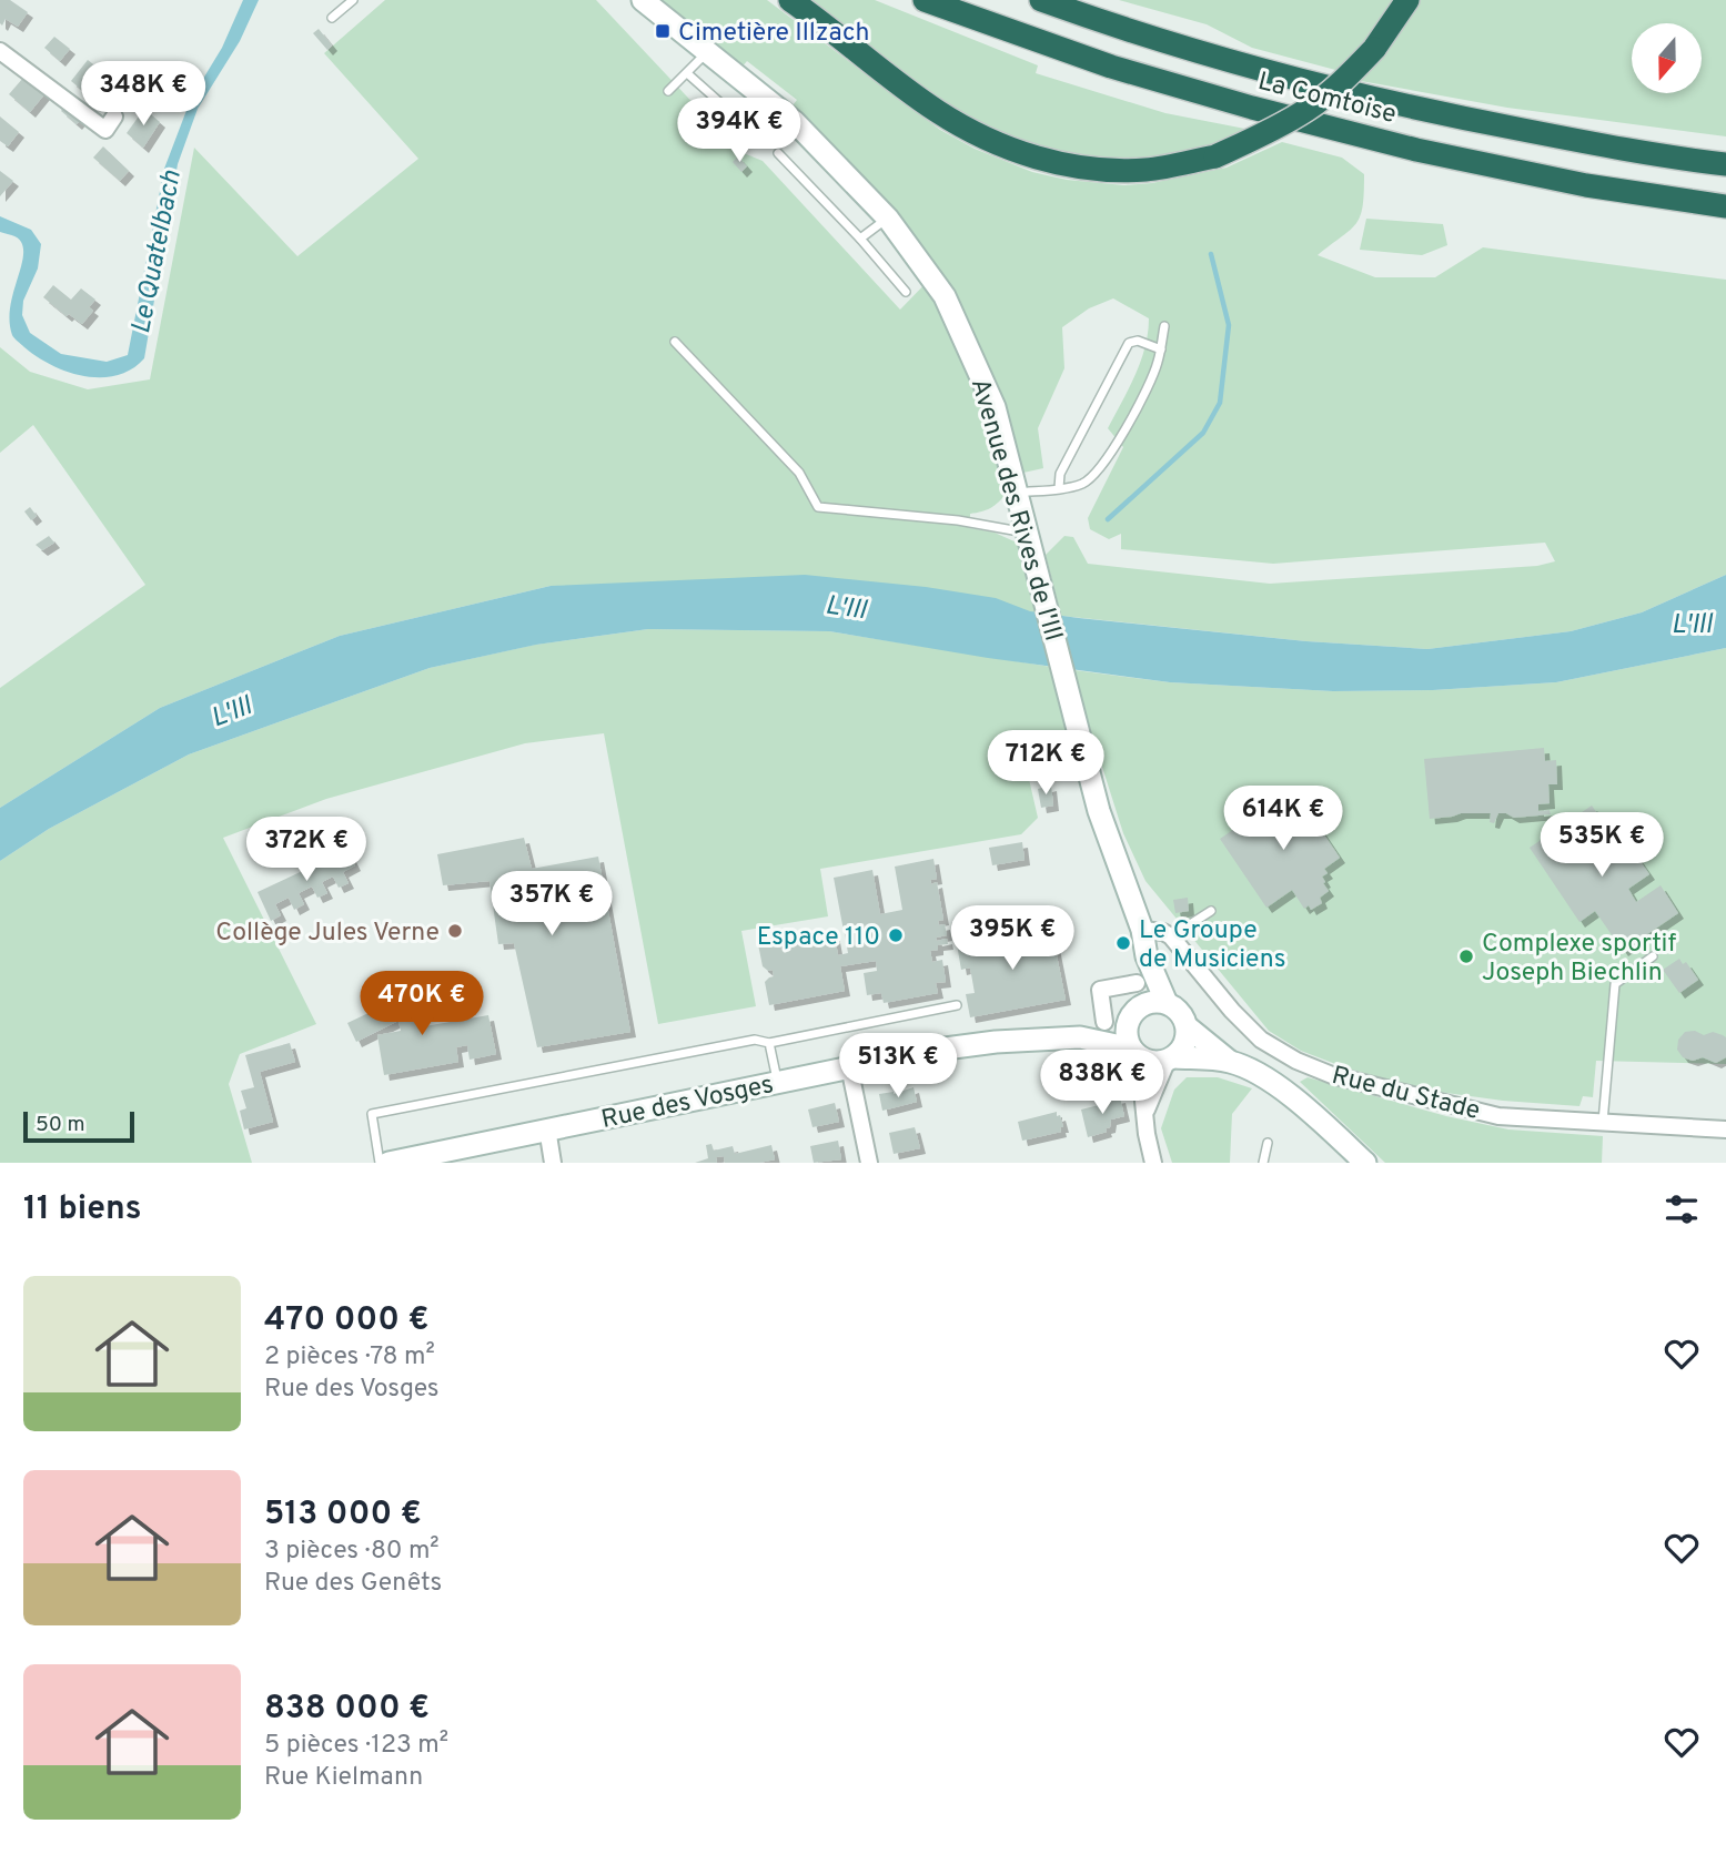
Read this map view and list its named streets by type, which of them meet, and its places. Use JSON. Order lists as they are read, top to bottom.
{
  "streets": {
    "highway": ["La Comtoise"],
    "main road": ["Avenue des Rives de l'Ill", "Rue des Vosges"],
    "street": ["Rue du Stade"]
  },
  "crossings": [
    ["Avenue des Rives de l'Ill", "Rue des Vosges"]
  ],
  "water": ["Le Quatelbach", "L'Ill"],
  "places": {
    "transit": ["Cimetière Illzach"],
    "other": [
      "Collège Jules Verne",
      "Espace 110",
      "Le Groupe de Musiciens",
      "Complexe sportif Joseph Biechlin"
    ]
  },
  "scale_bar": "50 m",
  "north": "bottom",
  "page": {
    "price": [
      "348K €",
      "394K €",
      "712K €",
      "614K €",
      "535K €",
      "372K €",
      "357K €",
      "395K €",
      "470K €",
      "513K €",
      "838K €"
    ],
    "scale": "50 m",
    "heading": "11 biens",
    "list": [
      {
        "name": "470 000 €",
        "note": "2 pièces · 78 m² · Rue des Vosges"
      },
      {
        "name": "513 000 €",
        "note": "3 pièces · 80 m² · Rue des Genêts"
      },
      {
        "name": "838 000 €",
        "note": "5 pièces · 123 m² · Rue Kielmann"
      }
    ]
  }
}
